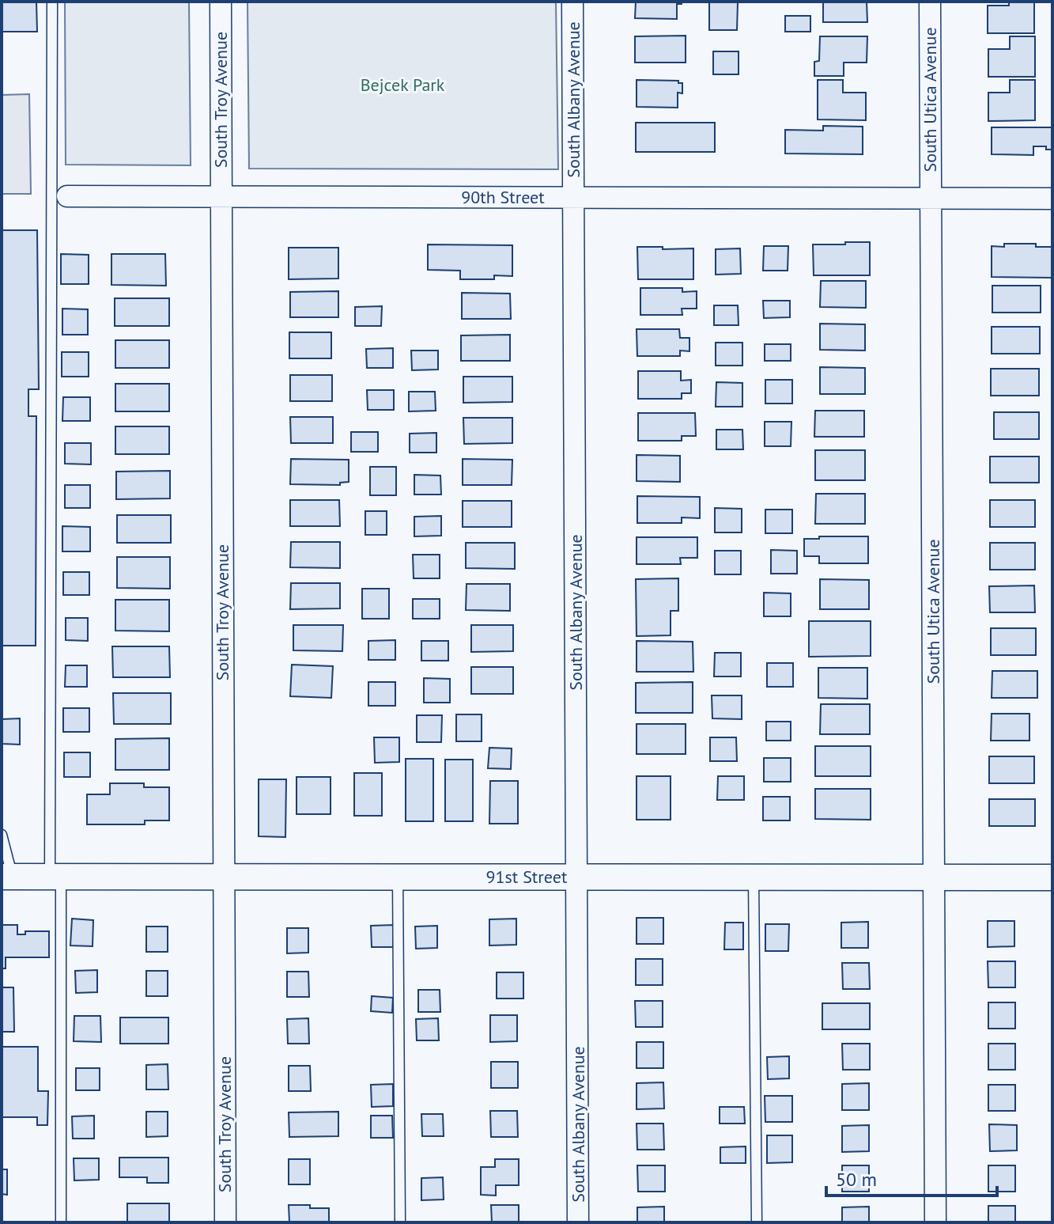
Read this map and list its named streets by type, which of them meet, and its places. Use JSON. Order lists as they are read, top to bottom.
{
  "streets": {
    "street": [
      "South Troy Avenue",
      "South Albany Avenue",
      "South Utica Avenue",
      "90th Street",
      "91st Street"
    ]
  },
  "crossings": [
    ["South Troy Avenue", "90th Street"],
    ["South Troy Avenue", "91st Street"],
    ["South Albany Avenue", "90th Street"],
    ["South Albany Avenue", "91st Street"],
    ["South Utica Avenue", "90th Street"],
    ["South Utica Avenue", "91st Street"]
  ],
  "parks": ["Bejcek Park"],
  "scale_bar": "50 m"
}
